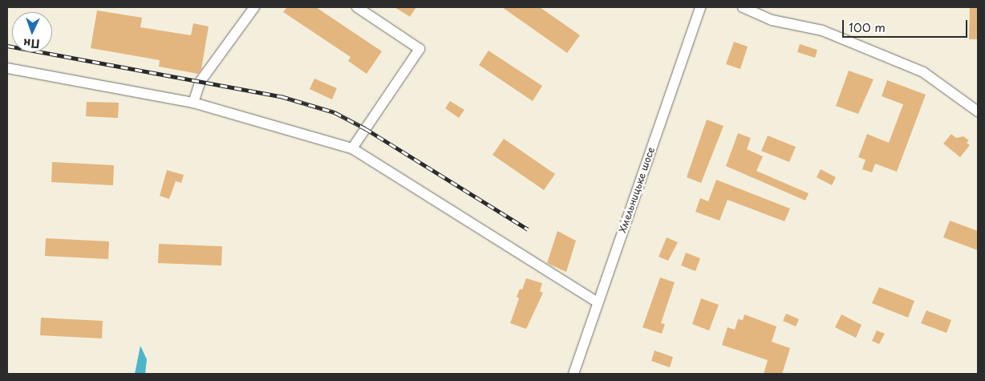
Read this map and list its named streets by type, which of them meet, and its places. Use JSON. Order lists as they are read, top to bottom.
{
  "streets": {
    "street": ["Хмельницьке шосе"]
  },
  "scale_bar": "100 m",
  "north": "bottom"
}
